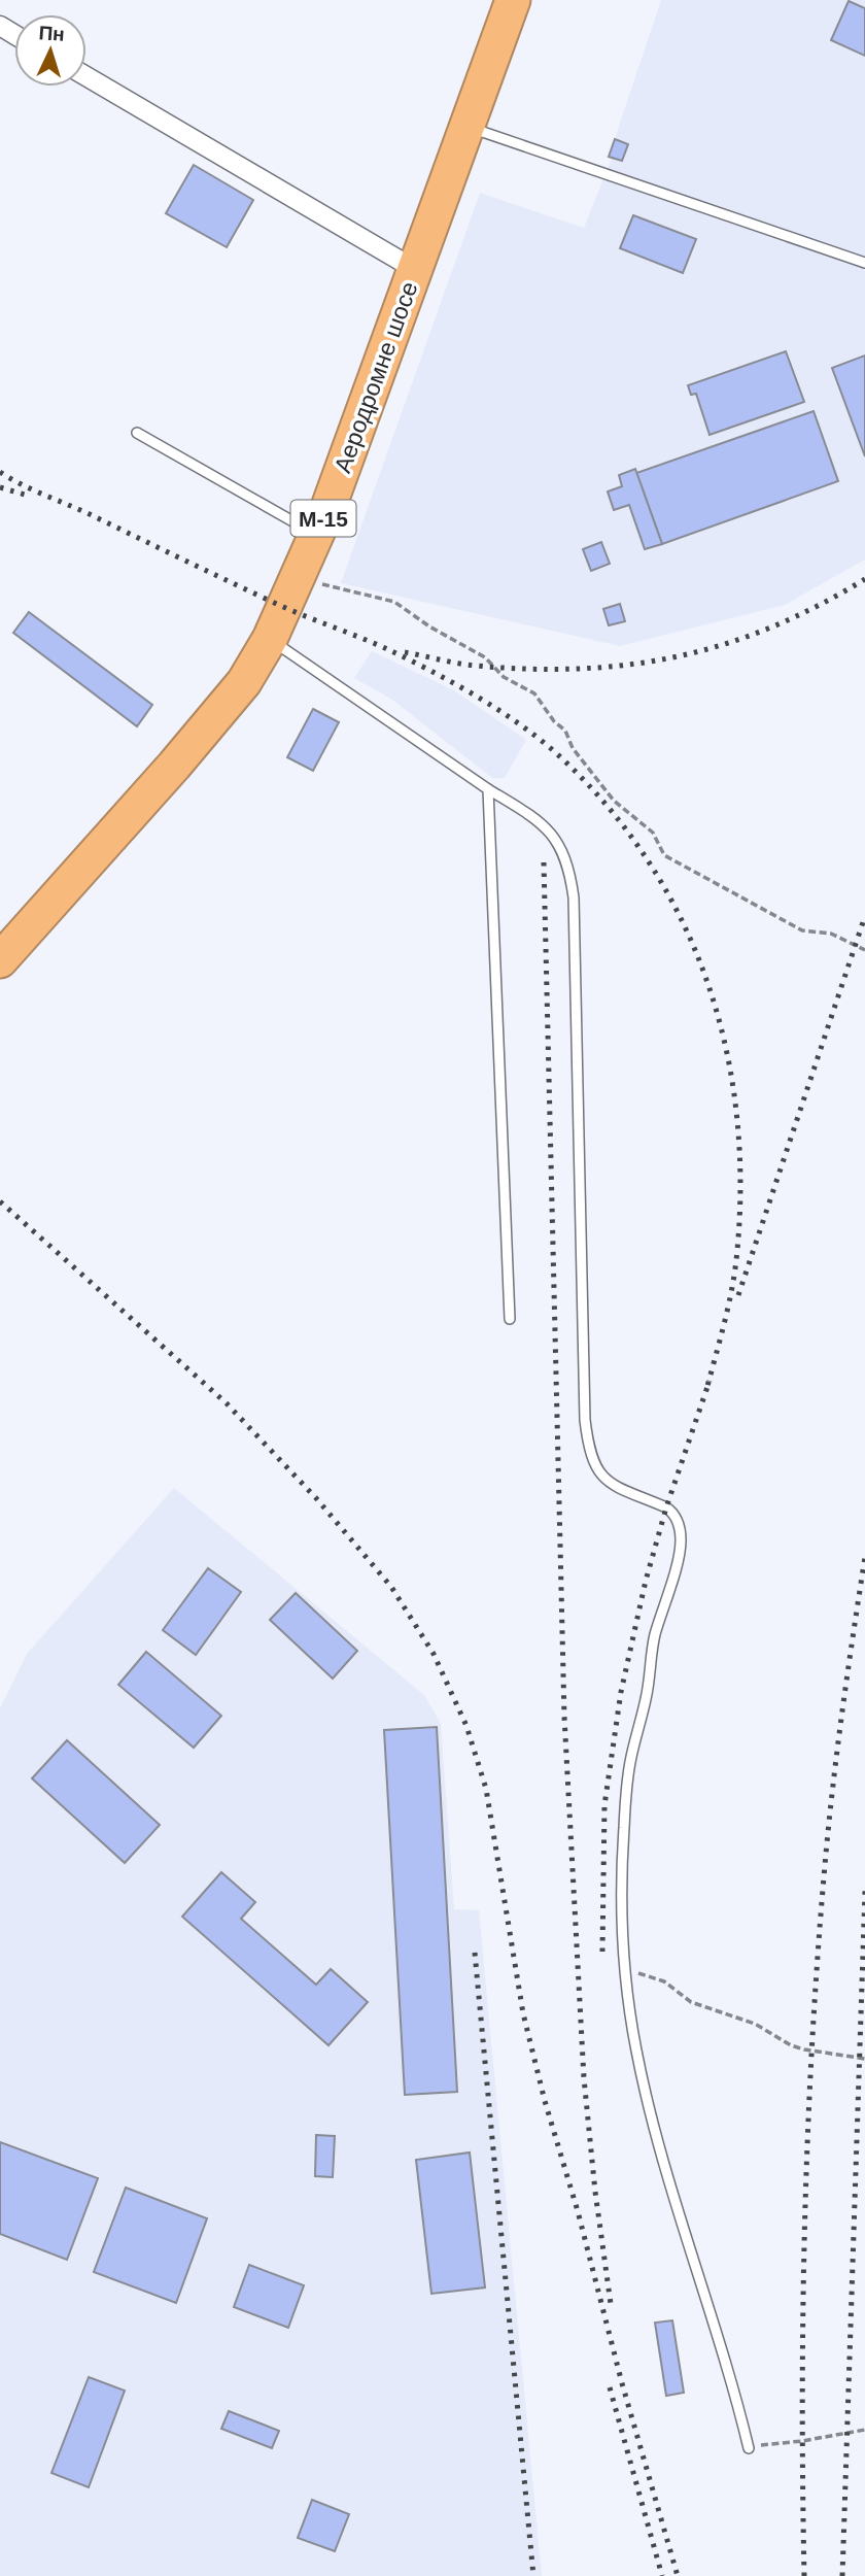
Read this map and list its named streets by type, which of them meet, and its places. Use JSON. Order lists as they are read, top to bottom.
{
  "streets": {
    "highway": ["Аеродромне шосе", "М-15"]
  },
  "north": "top"
}
